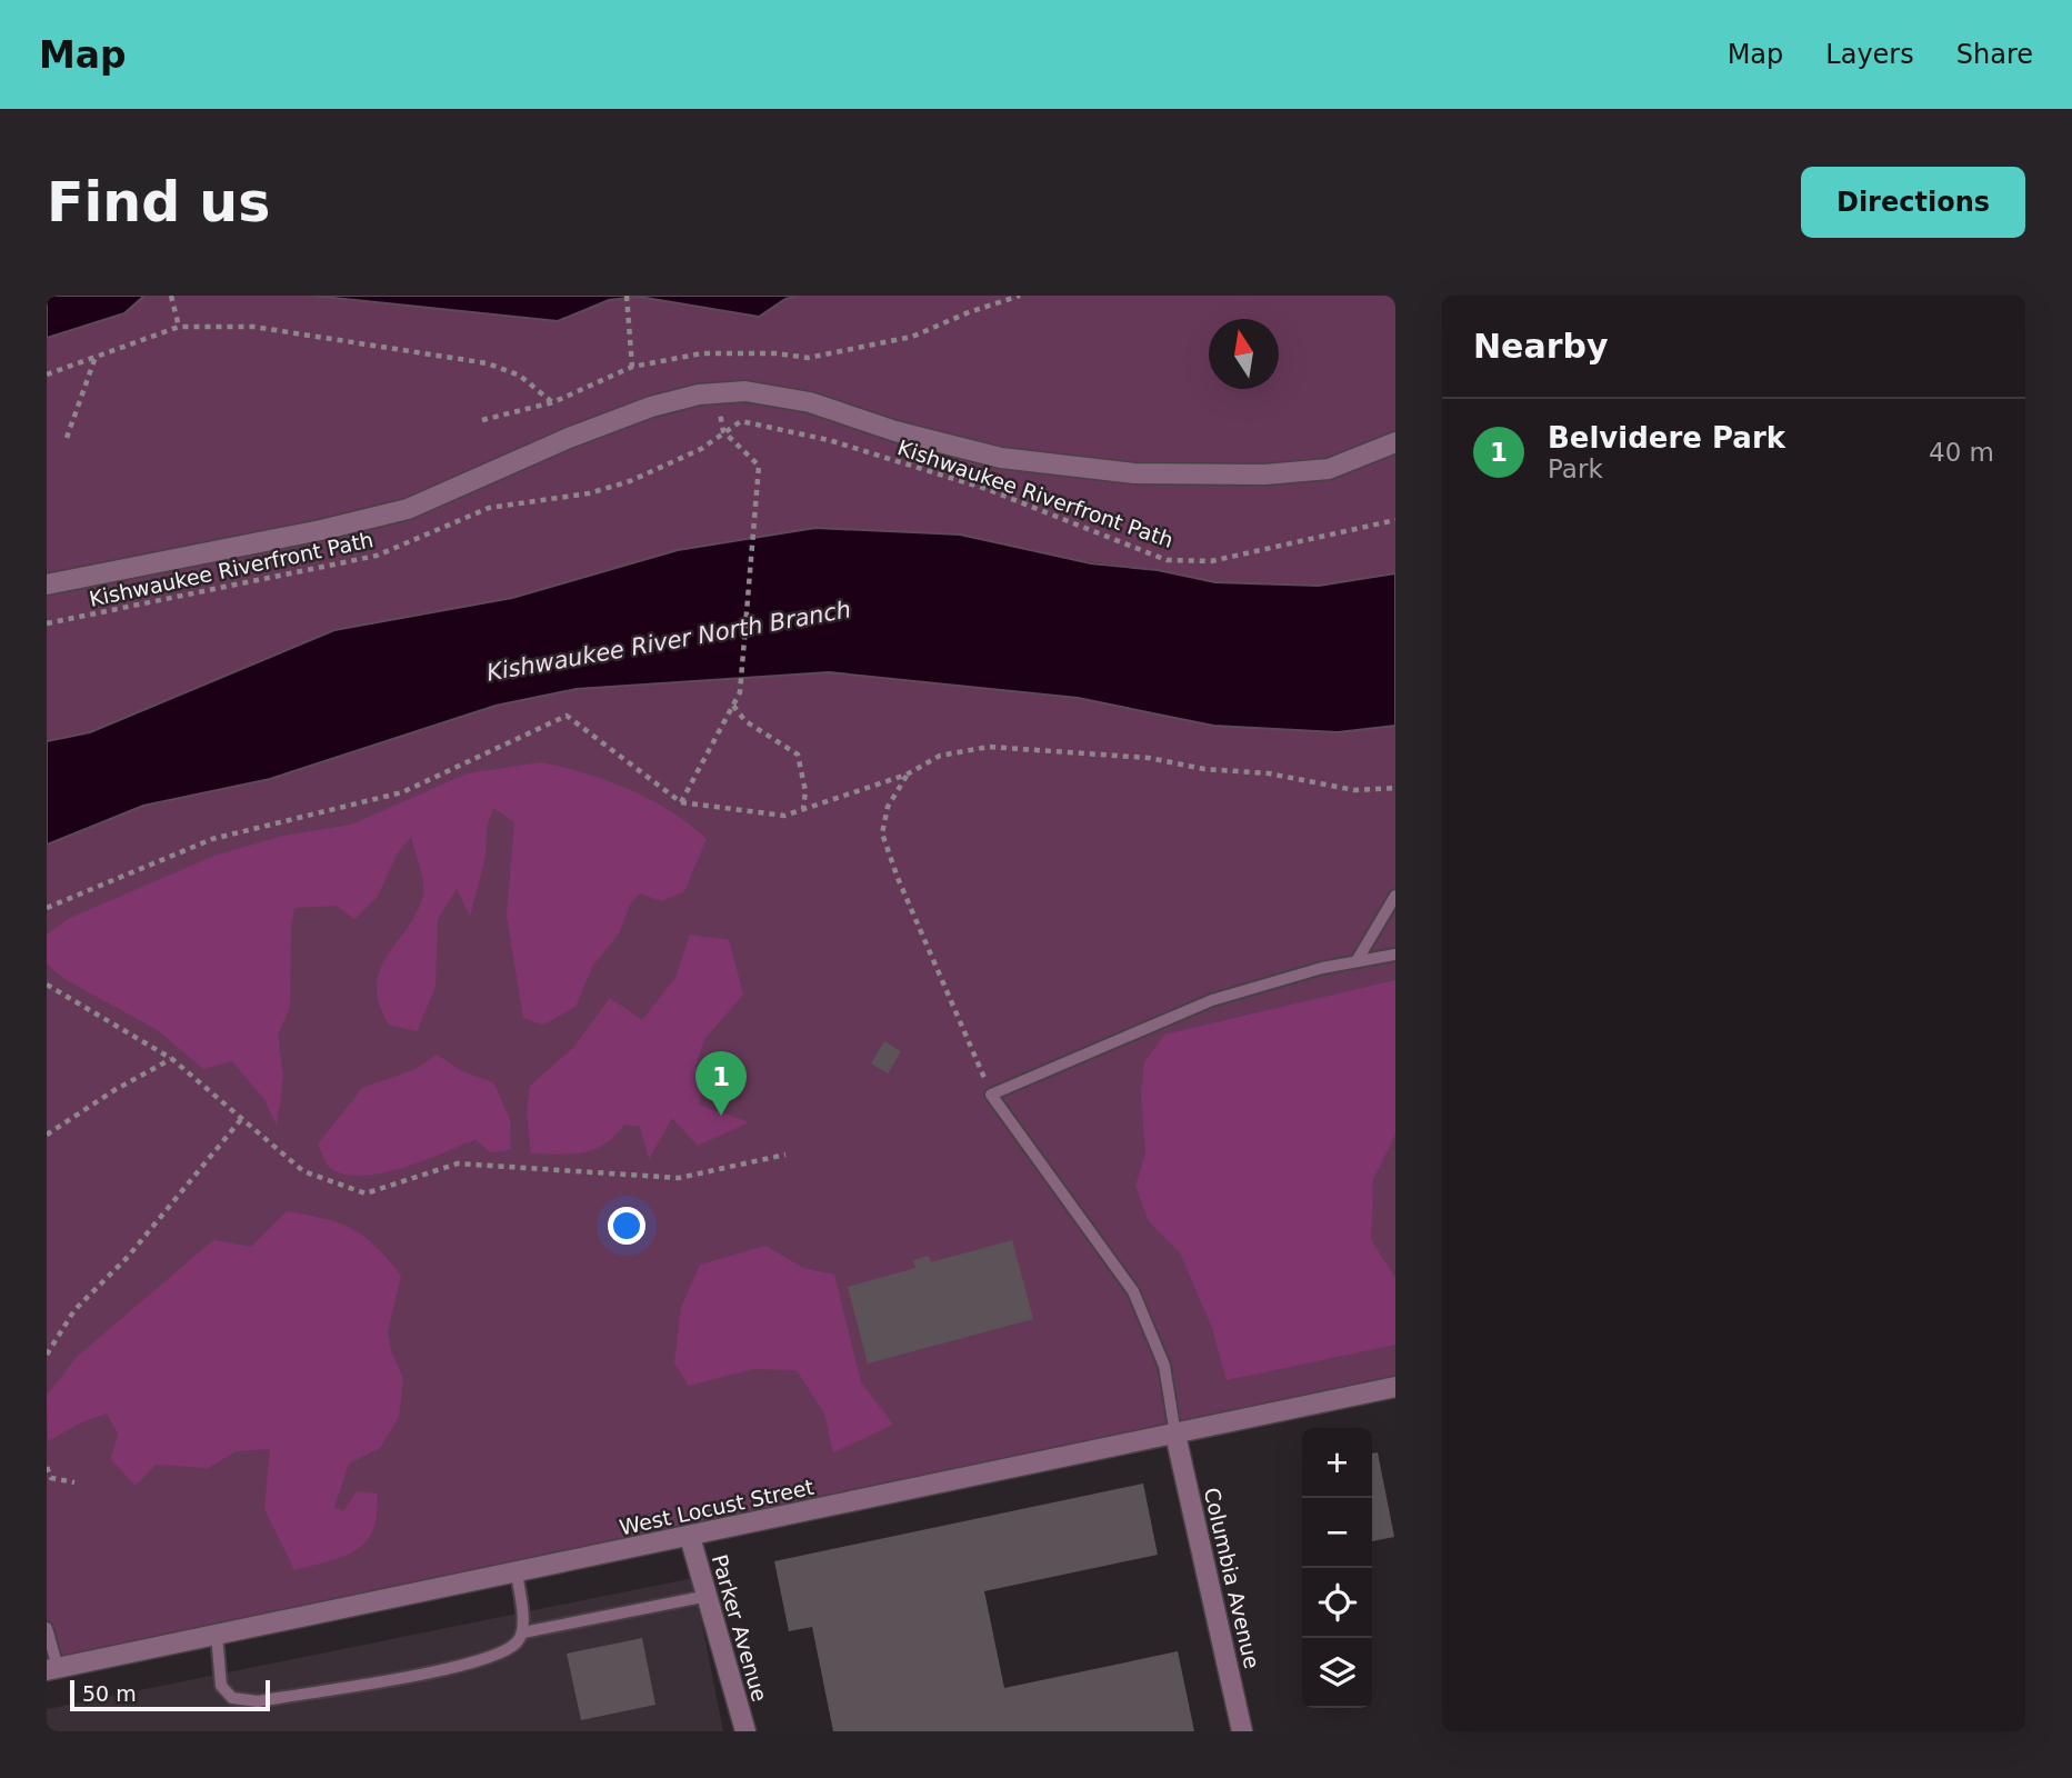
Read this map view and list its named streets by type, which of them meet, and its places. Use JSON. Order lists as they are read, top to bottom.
{
  "streets": {
    "street": ["West Locust Street", "Columbia Avenue", "Parker Avenue"],
    "path": ["Kishwaukee Riverfront Path"]
  },
  "crossings": [
    ["West Locust Street", "Columbia Avenue"],
    ["West Locust Street", "Parker Avenue"]
  ],
  "water": ["Kishwaukee River North Branch"],
  "scale_bar": "50 m",
  "north": "top",
  "page": {
    "header": "Map",
    "nav": ["Map", "Layers", "Share"],
    "buttons": "Directions",
    "title": "Find us",
    "heading": "Nearby",
    "list": [
      {
        "mark": "1",
        "name": "Belvidere Park",
        "note": "Park",
        "value": "40 m"
      }
    ],
    "pins": "1",
    "map_buttons": ["+", "−"],
    "scale": "50 m"
  }
}
